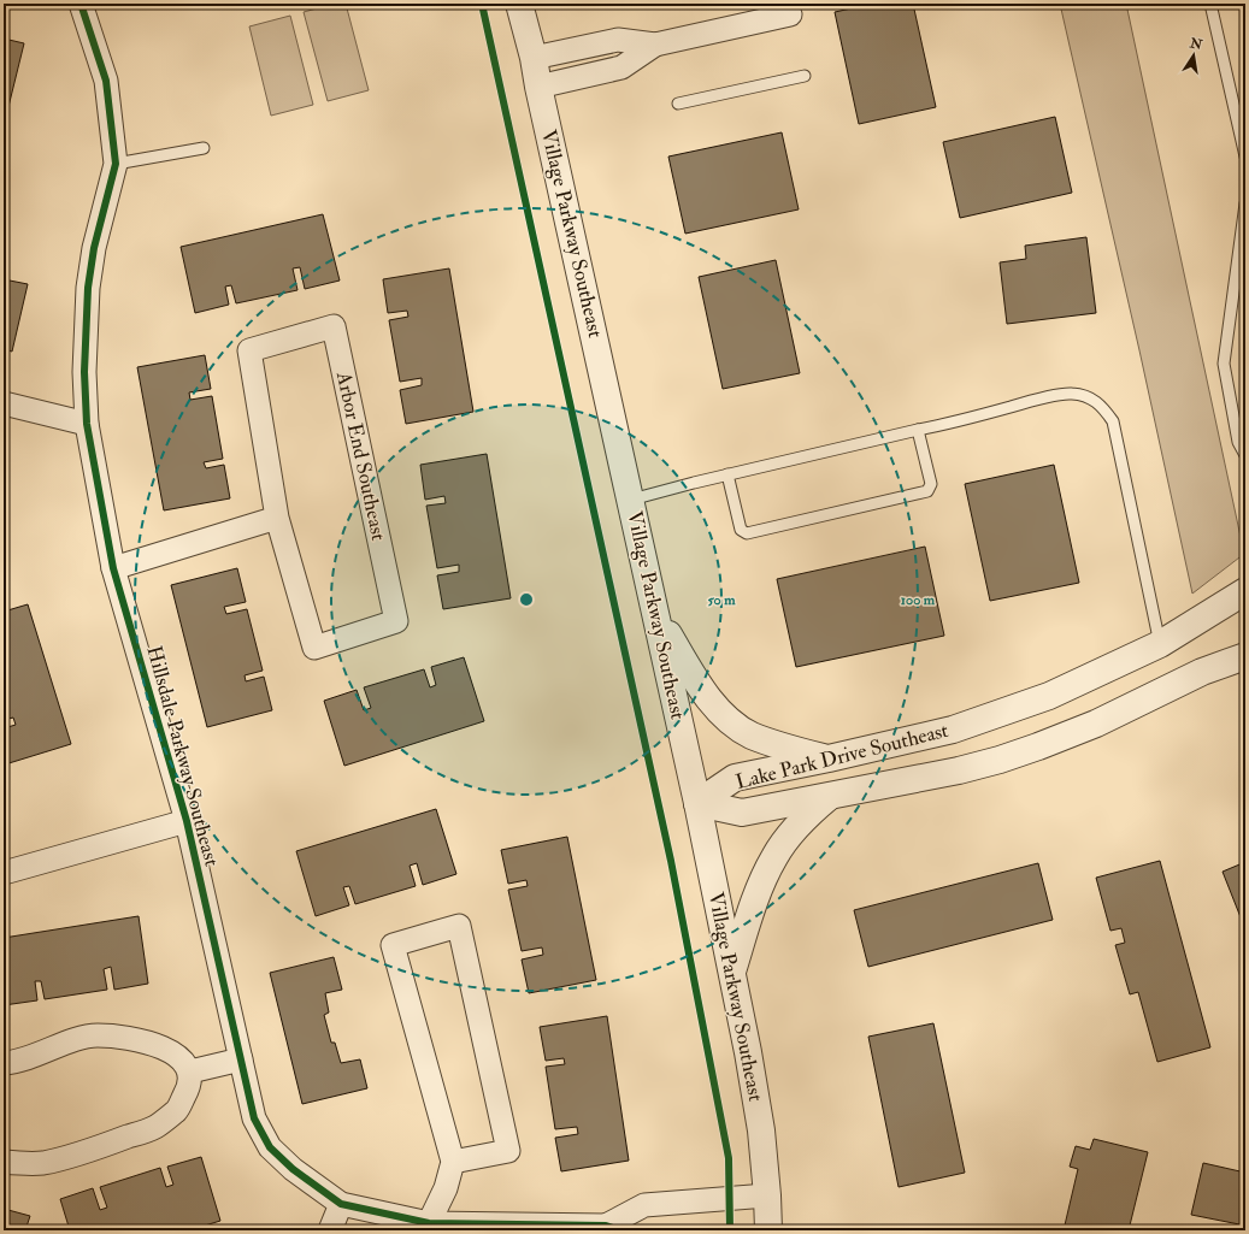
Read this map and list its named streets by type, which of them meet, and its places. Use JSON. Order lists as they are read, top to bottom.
{
  "streets": {
    "street": [
      "Village Parkway Southeast",
      "Arbor End Southeast",
      "Hillsdale Parkway Southeast",
      "Lake Park Drive Southeast"
    ]
  },
  "crossings": [
    ["Village Parkway Southeast", "Hillsdale Parkway Southeast"],
    ["Village Parkway Southeast", "Lake Park Drive Southeast"]
  ],
  "north": "top",
  "rings": ["50 m", "100 m"]
}
